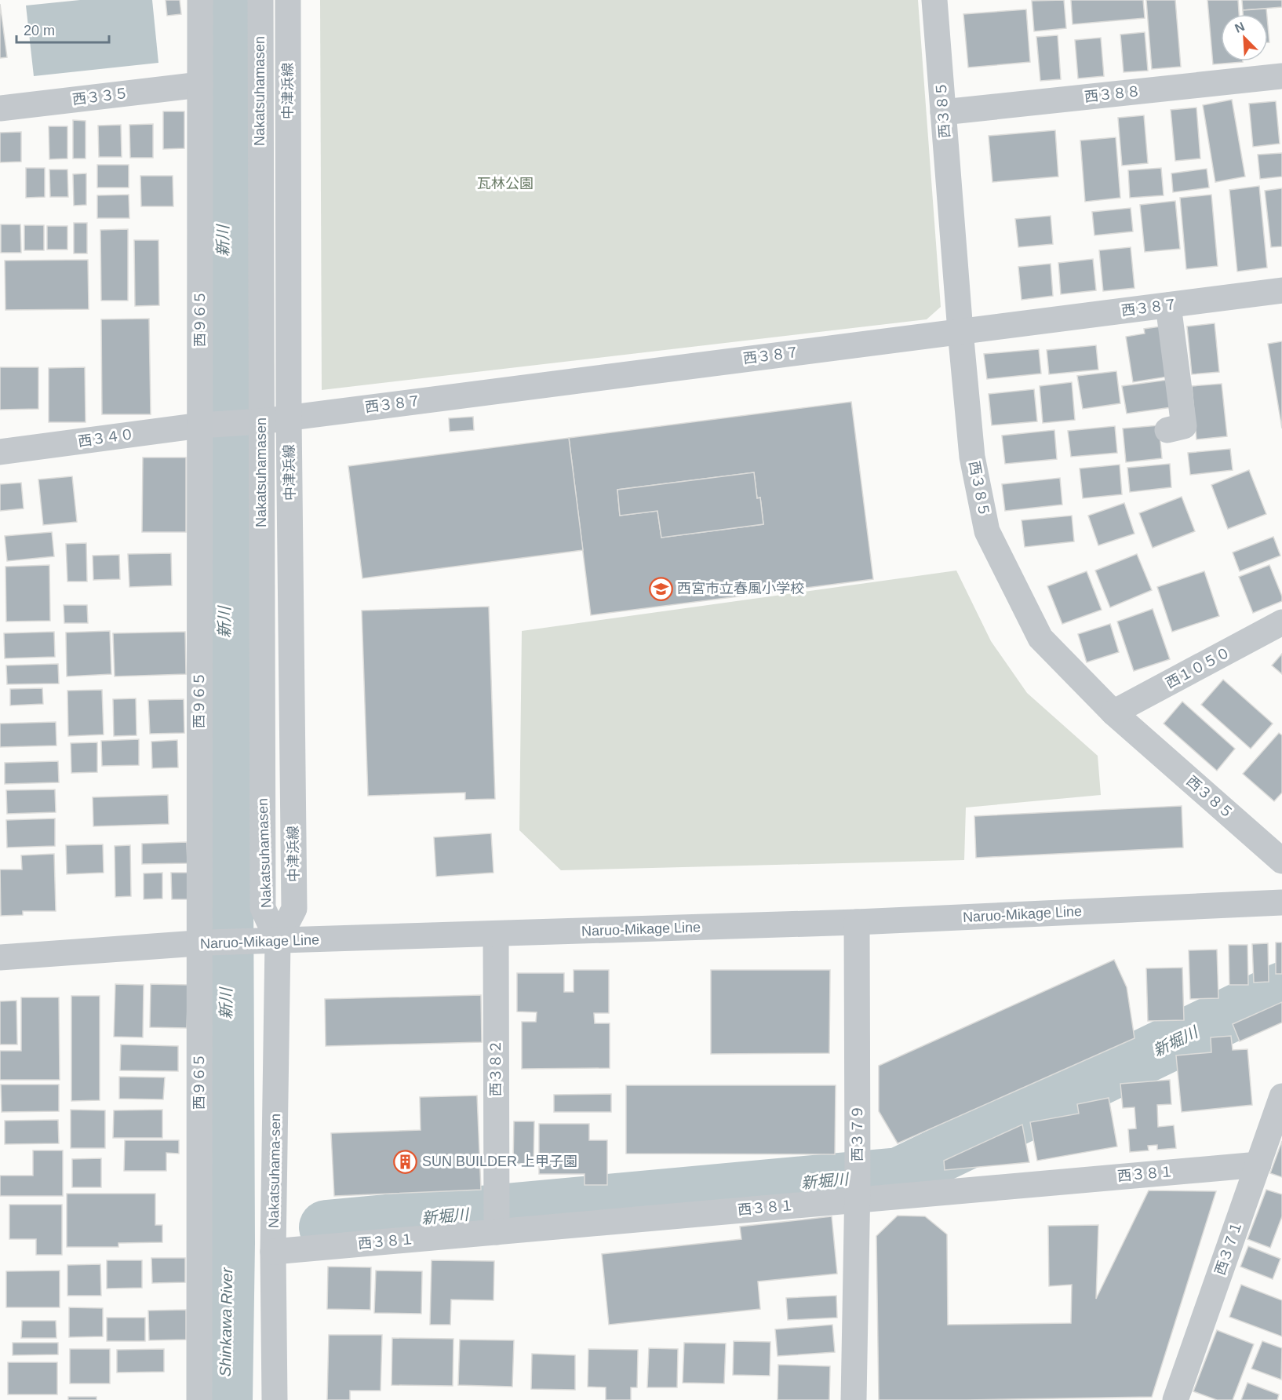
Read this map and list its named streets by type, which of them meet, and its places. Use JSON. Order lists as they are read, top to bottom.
{
  "streets": {
    "street": [
      "Nakatsuhamasen",
      "中津浜線",
      "西３８８",
      "西３３５",
      "西３８５",
      "西３８７",
      "西９６５",
      "西３４０",
      "西１０５０",
      "Naruo-Mikage Line",
      "西３８２",
      "西３７９",
      "Nakatsuhama-sen",
      "西３８１",
      "西３７１"
    ]
  },
  "crossings": [
    ["Nakatsuhamasen", "中津浜線"],
    ["Nakatsuhamasen", "西３８７"],
    ["Nakatsuhamasen", "西３４０"],
    ["Nakatsuhamasen", "Naruo-Mikage Line"],
    ["Nakatsuhamasen", "Nakatsuhama-sen"],
    ["中津浜線", "西３８７"],
    ["中津浜線", "Naruo-Mikage Line"],
    ["中津浜線", "Nakatsuhama-sen"],
    ["西３８８", "西３８５"],
    ["西３３５", "西９６５"],
    ["西３８５", "西３８７"],
    ["西３８５", "西１０５０"],
    ["西３８７", "西３４０"],
    ["西９６５", "西３４０"],
    ["西９６５", "Naruo-Mikage Line"],
    ["Naruo-Mikage Line", "西３８２"],
    ["Naruo-Mikage Line", "西３７９"],
    ["Naruo-Mikage Line", "Nakatsuhama-sen"],
    ["西３８２", "西３８１"],
    ["西３７９", "西３８１"],
    ["Nakatsuhama-sen", "西３８１"],
    ["西３８１", "西３７１"]
  ],
  "water": ["新川", "新堀川", "Shinkawa River"],
  "parks": ["瓦林公園"],
  "places": {
    "school or university": ["西宮市立春風小学校"],
    "building": ["SUN BUILDER 上甲子園"]
  },
  "scale_bar": "20 m",
  "north": "top left"
}
